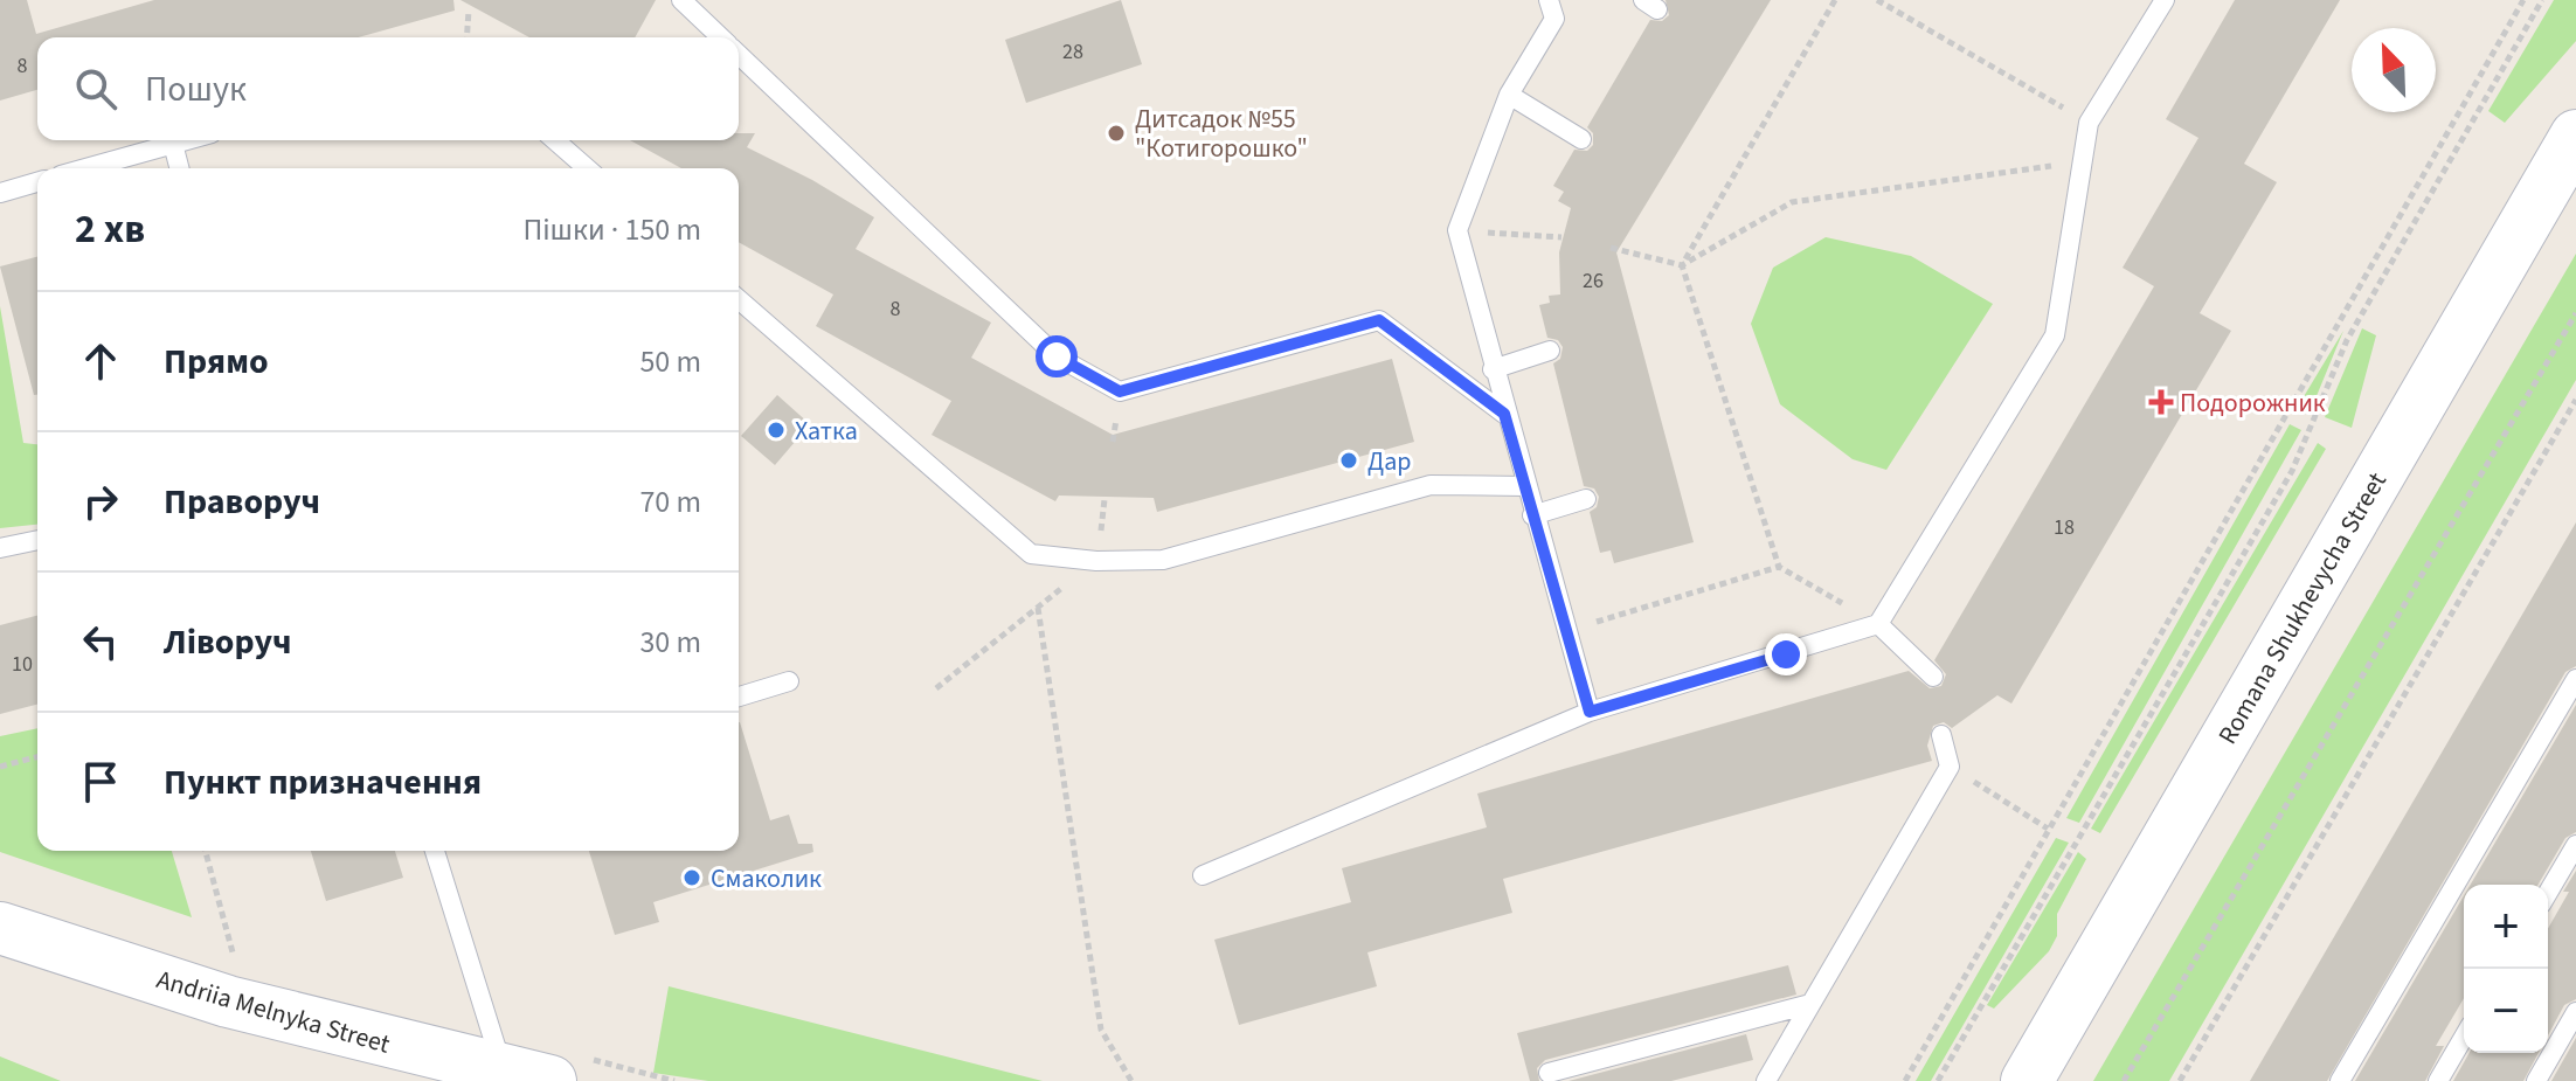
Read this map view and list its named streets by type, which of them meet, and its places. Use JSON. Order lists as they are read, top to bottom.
{
  "streets": {
    "main road": ["Romana Shukhevycha Street", "Andriia Melnyka Street"]
  },
  "places": {
    "other": [
      "Дитсадок №55 \"Котигорошко\"",
      "Хатка",
      "Дар",
      "Смаколик"
    ],
    "health": ["Подорожник"]
  },
  "house_numbers": [
    "28",
    "8",
    "26",
    "8",
    "18",
    "10"
  ],
  "north": "top left",
  "page": {
    "search": "Пошук",
    "heading": ["2 хв", "Пішки · 150 m"],
    "list": [
      ["Прямо", "50 m"],
      ["Праворуч", "70 m"],
      ["Ліворуч", "30 m"],
      "Пункт призначення"
    ],
    "map_buttons": ["+", "−"]
  }
}
